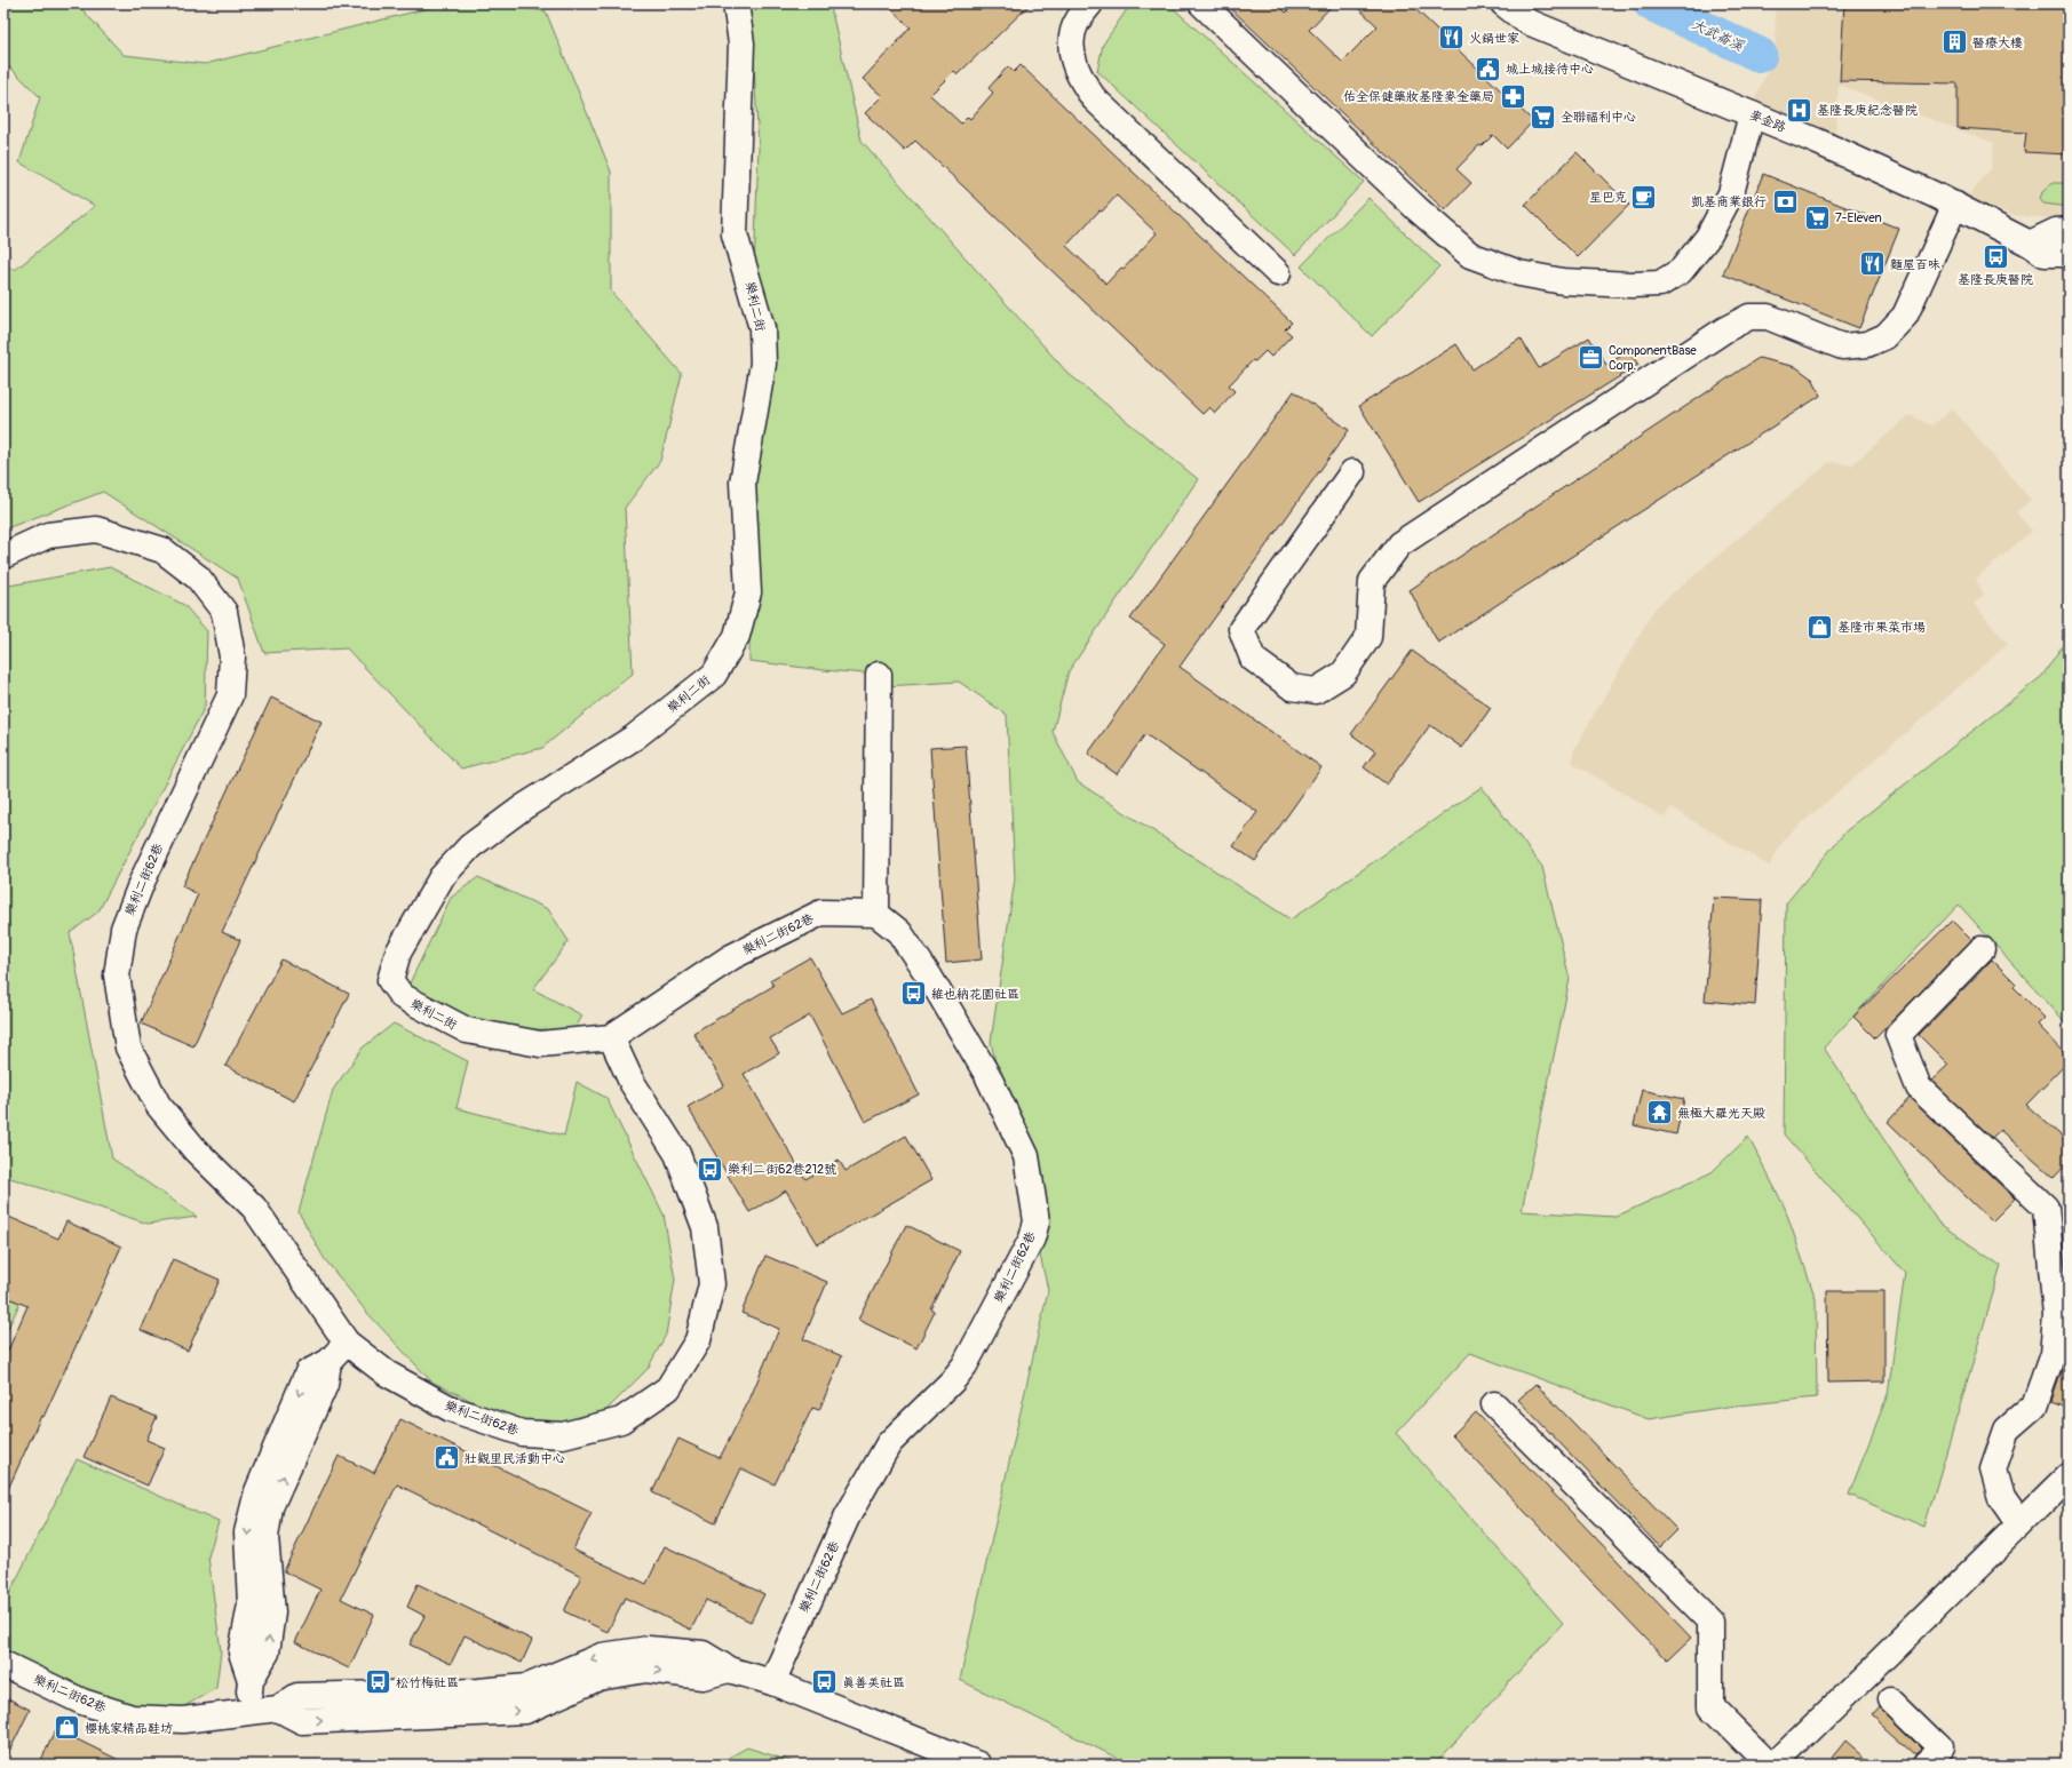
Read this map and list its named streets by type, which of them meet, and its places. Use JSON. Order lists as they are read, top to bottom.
{
  "streets": {
    "street": ["麥金路", "樂利二街", "樂利二街62巷"]
  },
  "crossings": [
    ["樂利二街", "樂利二街62巷"]
  ],
  "water": ["大武崙溪"],
  "places": {
    "restaurant": ["火鍋世家", "麵屋百味"],
    "building": ["醫療大樓"],
    "public building": ["城上城接待中心", "壯觀里民活動中心"],
    "pharmacy": ["佑全保健藥妝基隆麥金藥局"],
    "hospital": ["基隆長庚紀念醫院"],
    "supermarket": ["全聯福利中心", "7-Eleven"],
    "cafe": ["星巴克"],
    "bank": ["凱基商業銀行"],
    "bus stop": [
      "基隆長庚醫院",
      "維也納花園社區",
      "樂利二街62巷212號",
      "松竹梅社區",
      "真善美社區"
    ],
    "office": ["ComponentBase Corp."],
    "shop": ["基隆市果菜市場", "櫻桃家精品鞋坊"],
    "temple": ["無極大羅光天殿"]
  }
}
